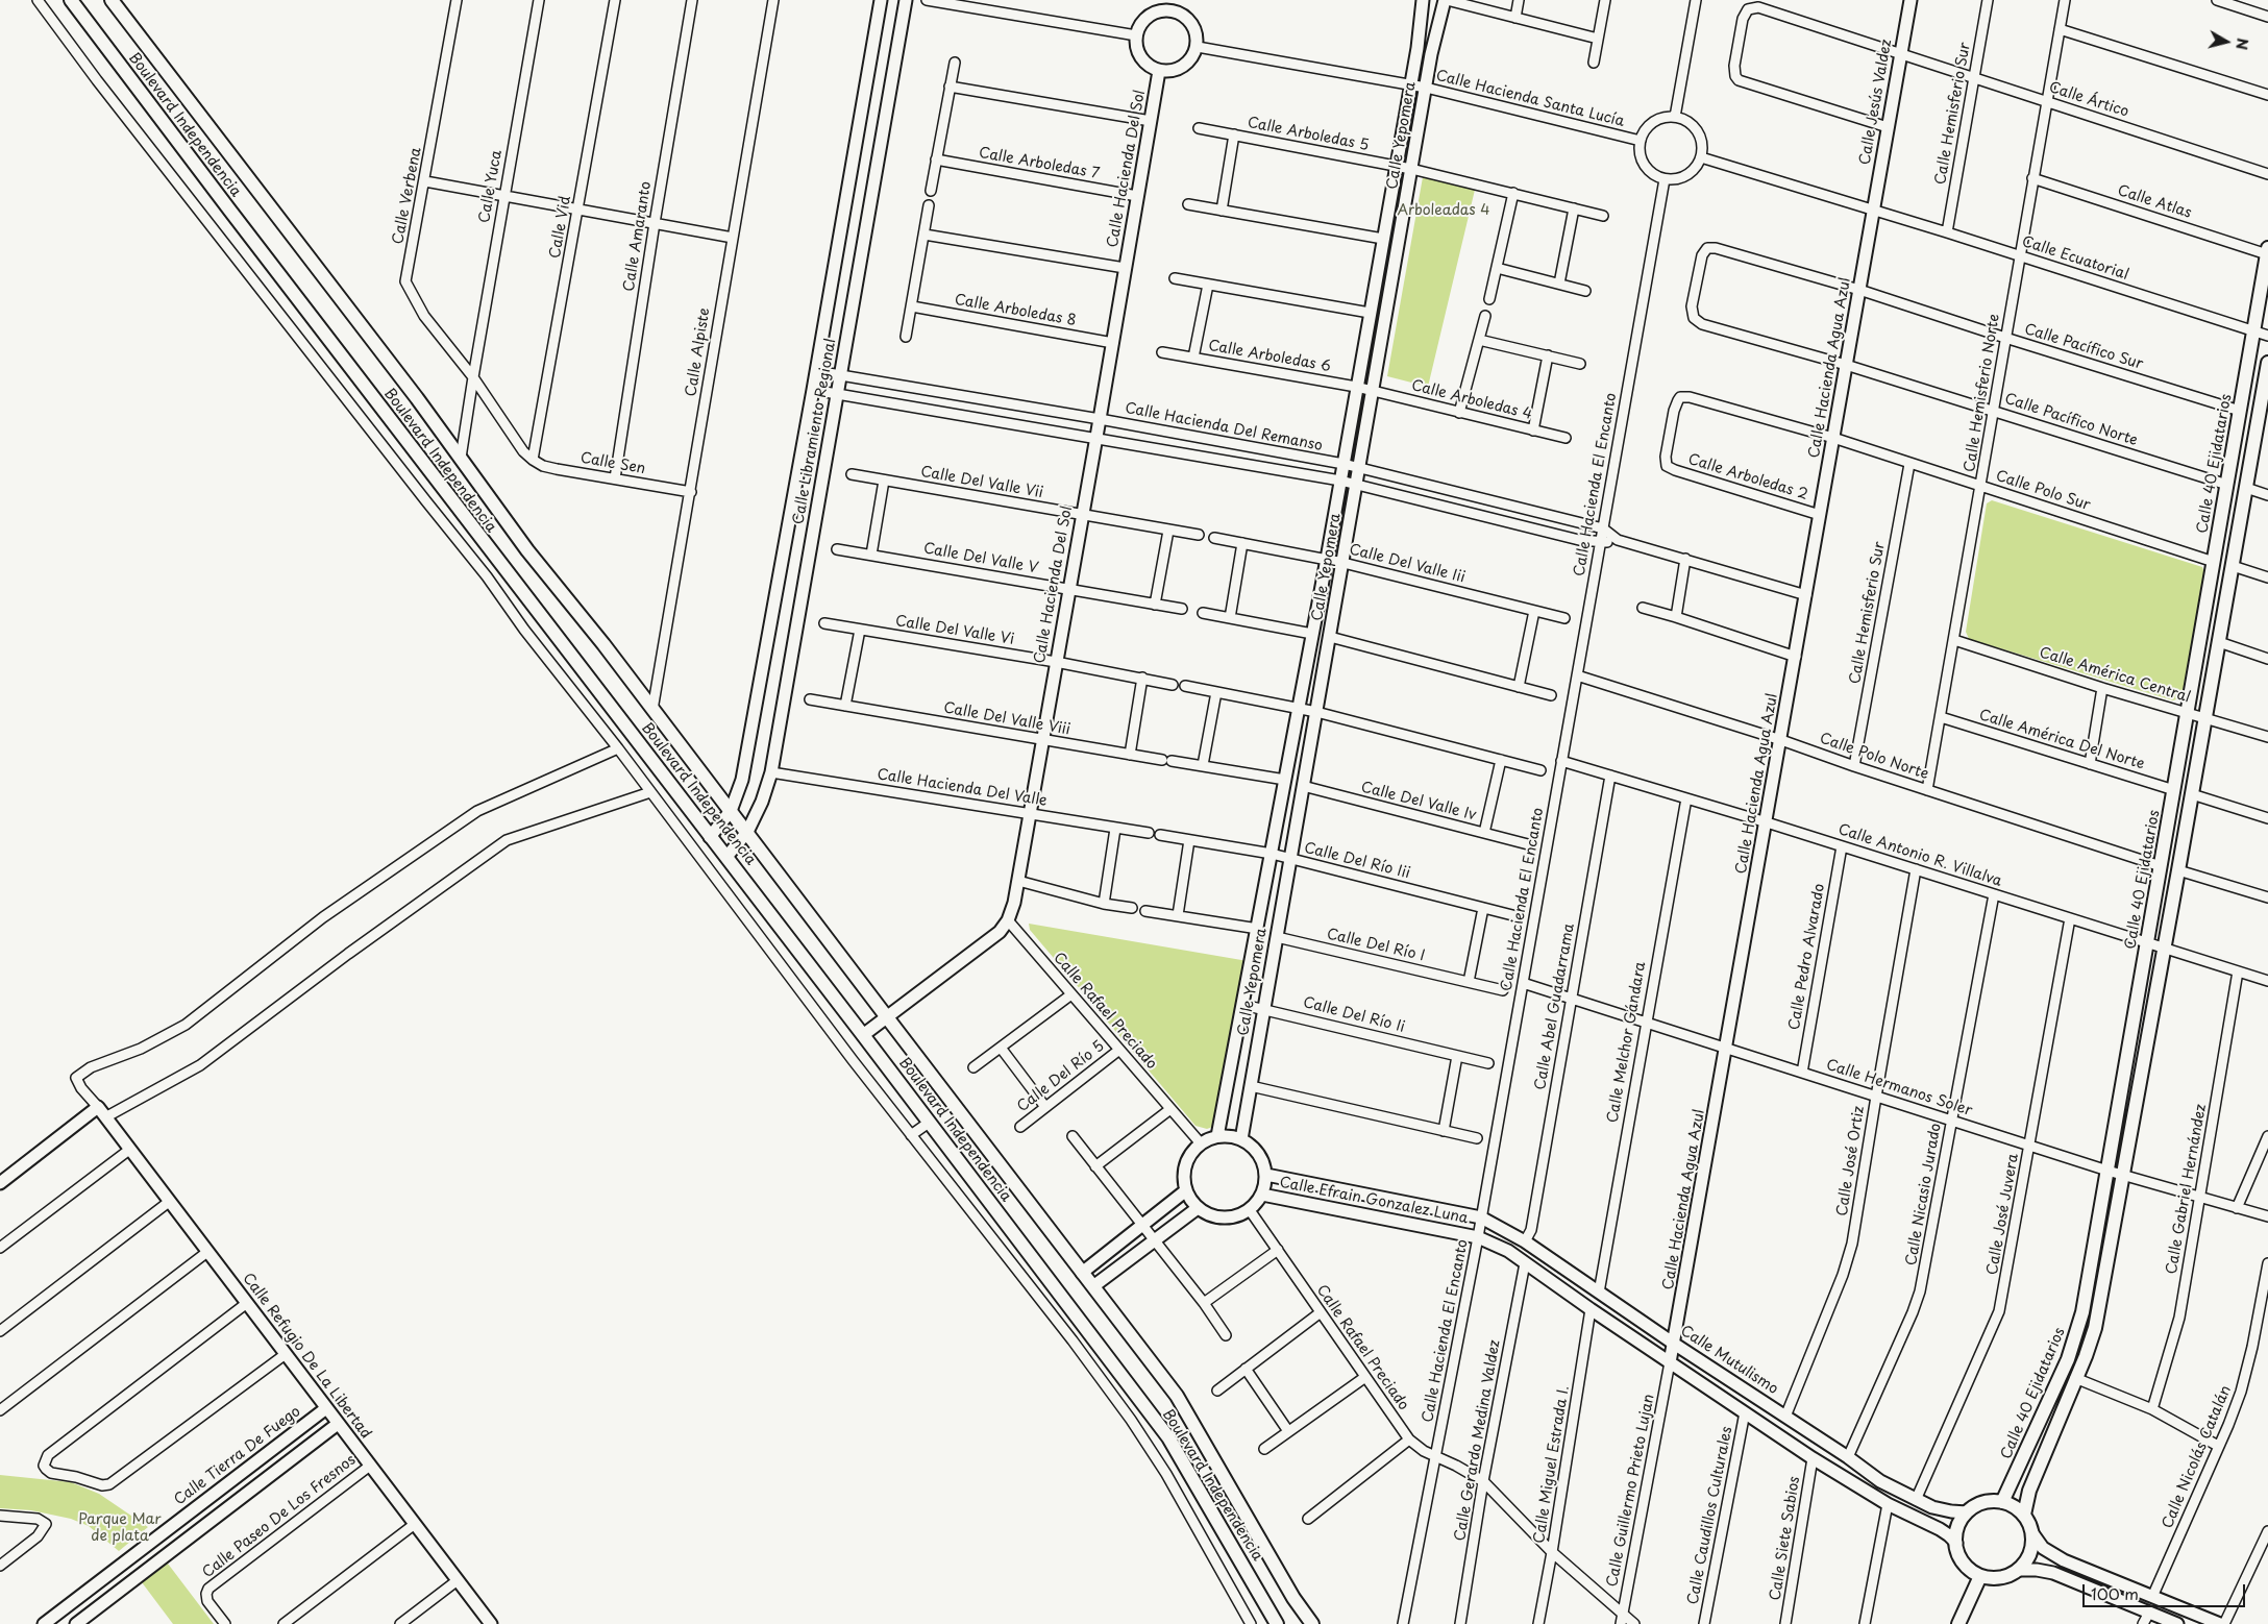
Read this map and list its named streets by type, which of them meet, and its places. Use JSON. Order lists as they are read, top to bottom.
{
  "streets": {
    "main road": ["Boulevard Independencia", "Calle 40 Ejidatarios"],
    "street": [
      "Calle Hacienda Santa Lucía",
      "Calle Ártico",
      "Calle Jesús Valdez",
      "Calle Hemisferio Sur",
      "Calle Arboledas 5",
      "Calle Yepomera",
      "Calle Arboledas 7",
      "Calle Hacienda Del Sol",
      "Calle Yuca",
      "Calle Verbena",
      "Calle Atlas",
      "Calle Vid",
      "Calle Amaranto",
      "Calle Ecuatorial",
      "Calle Arboledas 8",
      "Calle Pacífico Sur",
      "Calle Alpiste",
      "Calle Arboledas 6",
      "Calle Hacienda Agua Azul",
      "Calle Hemisferio Norte",
      "Calle Arboledas 4",
      "Calle Pacífico Norte",
      "Calle Hacienda Del Remanso",
      "Calle Libramiento Regional",
      "Calle Sen",
      "Calle Arboledas 2",
      "Calle Del Valle Vii",
      "Calle Hacienda El Encanto",
      "Calle Polo Sur",
      "Calle Del Valle V",
      "Calle Del Valle Iii",
      "Calle Del Valle Vi",
      "Calle América Central",
      "Calle Del Valle Viii",
      "Calle América Del Norte",
      "Calle Polo Norte",
      "Calle Hacienda Del Valle",
      "Calle Del Valle Iv",
      "Calle Antonio R. Villalva",
      "Calle Del Río Iii",
      "Calle Del Río I",
      "Calle Pedro Alvarado",
      "Calle Abel Guadarrama",
      "Calle Rafael Preciado",
      "Calle Del Río Ii",
      "Calle Melchor Gándara",
      "Calle Del Río 5",
      "Calle Hermanos Soler",
      "Calle José Ortiz",
      "Calle Gabriel Hernández",
      "Calle Nicasio Jurado",
      "Calle Efrain Gonzalez Luna",
      "Calle José Juvera",
      "Calle Refugio De La Libertad",
      "Calle Mutulismo",
      "Calle Gerardo Medina Valdez",
      "Calle Tierra De Fuego",
      "Calle Nicolás Catalán",
      "Calle Miguel Estrada I.",
      "Calle Guillermo Prieto Lujan",
      "Calle Caudillos Culturales",
      "Calle Paseo De Los Fresnos",
      "Calle Siete Sabios"
    ]
  },
  "crossings": [
    ["Calle Hacienda Santa Lucía", "Calle Yepomera"],
    ["Calle Hacienda Santa Lucía", "Calle Hacienda Del Sol"],
    ["Calle Hacienda Santa Lucía", "Calle Hacienda El Encanto"],
    ["Calle Ártico", "Calle Jesús Valdez"],
    ["Calle Ártico", "Calle Hemisferio Sur"],
    ["Calle Ártico", "Calle Hemisferio Norte"],
    ["Calle Jesús Valdez", "Calle Ecuatorial"],
    ["Calle Jesús Valdez", "Calle Hacienda Agua Azul"],
    ["Calle Hemisferio Sur", "Calle Ecuatorial"],
    ["Calle Hemisferio Sur", "Calle Polo Sur"],
    ["Calle Hemisferio Sur", "Calle Polo Norte"],
    ["Boulevard Independencia", "Calle Hacienda Del Sol"],
    ["Boulevard Independencia", "Calle Yuca"],
    ["Boulevard Independencia", "Calle Alpiste"],
    ["Boulevard Independencia", "Calle Libramiento Regional"],
    ["Calle Arboledas 5", "Calle Yepomera"],
    ["Calle Yepomera", "Calle Arboledas 6"],
    ["Calle Yepomera", "Calle Arboledas 4"],
    ["Calle Yepomera", "Calle Hacienda Del Remanso"],
    ["Calle Yepomera", "Calle Del Valle Iii"],
    ["Calle Yepomera", "Calle Del Valle Iv"],
    ["Calle Yepomera", "Calle Del Río Iii"],
    ["Calle Yepomera", "Calle Del Río I"],
    ["Calle Yepomera", "Calle Rafael Preciado"],
    ["Calle Yepomera", "Calle Del Río Ii"],
    ["Calle Yepomera", "Calle Efrain Gonzalez Luna"],
    ["Calle Arboledas 7", "Calle Hacienda Del Sol"],
    ["Calle Hacienda Del Sol", "Calle Arboledas 8"],
    ["Calle Hacienda Del Sol", "Calle Hacienda Del Remanso"],
    ["Calle Hacienda Del Sol", "Calle Del Valle Vii"],
    ["Calle Hacienda Del Sol", "Calle Del Valle V"],
    ["Calle Hacienda Del Sol", "Calle Del Valle Vi"],
    ["Calle Hacienda Del Sol", "Calle Del Valle Viii"],
    ["Calle Hacienda Del Sol", "Calle Hacienda Del Valle"],
    ["Calle Hacienda Del Sol", "Calle Rafael Preciado"],
    ["Calle Yuca", "Calle Verbena"],
    ["Calle Verbena", "Calle Vid"],
    ["Calle Verbena", "Calle Sen"],
    ["Calle Atlas", "Calle Hemisferio Norte"],
    ["Calle Atlas", "Calle 40 Ejidatarios"],
    ["Calle Vid", "Calle Sen"],
    ["Calle Amaranto", "Calle Sen"],
    ["Calle Ecuatorial", "Calle Hacienda Agua Azul"],
    ["Calle Ecuatorial", "Calle Hemisferio Norte"],
    ["Calle Ecuatorial", "Calle 40 Ejidatarios"],
    ["Calle Pacífico Sur", "Calle Hacienda Agua Azul"],
    ["Calle Pacífico Sur", "Calle Hemisferio Norte"],
    ["Calle Pacífico Sur", "Calle Pacífico Norte"],
    ["Calle Pacífico Sur", "Calle 40 Ejidatarios"],
    ["Calle Alpiste", "Calle Sen"],
    ["Calle Arboledas 6", "Calle Arboledas 4"],
    ["Calle Hacienda Agua Azul", "Calle Pacífico Norte"],
    ["Calle Hacienda Agua Azul", "Calle Hacienda Del Remanso"],
    ["Calle Hacienda Agua Azul", "Calle Arboledas 2"],
    ["Calle Hacienda Agua Azul", "Calle Polo Sur"],
    ["Calle Hacienda Agua Azul", "Calle Polo Norte"],
    ["Calle Hacienda Agua Azul", "Calle Antonio R. Villalva"],
    ["Calle Hacienda Agua Azul", "Calle Hermanos Soler"],
    ["Calle Hacienda Agua Azul", "Calle Mutulismo"],
    ["Calle Hacienda Agua Azul", "Calle Guillermo Prieto Lujan"],
    ["Calle Hemisferio Norte", "Calle Pacífico Norte"],
    ["Calle Hemisferio Norte", "Calle Polo Sur"],
    ["Calle Hemisferio Norte", "Calle América Central"],
    ["Calle Hemisferio Norte", "Calle América Del Norte"],
    ["Calle Hemisferio Norte", "Calle Polo Norte"],
    ["Calle Pacífico Norte", "Calle 40 Ejidatarios"],
    ["Calle Hacienda Del Remanso", "Calle Libramiento Regional"],
    ["Calle Hacienda Del Remanso", "Calle Hacienda El Encanto"],
    ["Calle Libramiento Regional", "Calle Hacienda Del Valle"],
    ["Calle 40 Ejidatarios", "Calle Polo Sur"],
    ["Calle 40 Ejidatarios", "Calle América Central"],
    ["Calle 40 Ejidatarios", "Calle América Del Norte"],
    ["Calle 40 Ejidatarios", "Calle Polo Norte"],
    ["Calle 40 Ejidatarios", "Calle Antonio R. Villalva"],
    ["Calle 40 Ejidatarios", "Calle Hermanos Soler"],
    ["Calle 40 Ejidatarios", "Calle Mutulismo"],
    ["Calle Arboledas 2", "Calle Polo Sur"],
    ["Calle Hacienda El Encanto", "Calle Polo Norte"],
    ["Calle Hacienda El Encanto", "Calle Antonio R. Villalva"],
    ["Calle Hacienda El Encanto", "Calle Rafael Preciado"],
    ["Calle Hacienda El Encanto", "Calle Hermanos Soler"],
    ["Calle Hacienda El Encanto", "Calle Efrain Gonzalez Luna"],
    ["Calle Hacienda El Encanto", "Calle Mutulismo"],
    ["Calle Antonio R. Villalva", "Calle Pedro Alvarado"],
    ["Calle Antonio R. Villalva", "Calle Abel Guadarrama"],
    ["Calle Antonio R. Villalva", "Calle Melchor Gándara"],
    ["Calle Antonio R. Villalva", "Calle José Ortiz"],
    ["Calle Antonio R. Villalva", "Calle Gabriel Hernández"],
    ["Calle Antonio R. Villalva", "Calle Nicasio Jurado"],
    ["Calle Antonio R. Villalva", "Calle José Juvera"],
    ["Calle Pedro Alvarado", "Calle Hermanos Soler"],
    ["Calle Abel Guadarrama", "Calle Hermanos Soler"],
    ["Calle Abel Guadarrama", "Calle Mutulismo"],
    ["Calle Rafael Preciado", "Calle Del Río 5"],
    ["Calle Rafael Preciado", "Calle Efrain Gonzalez Luna"],
    ["Calle Rafael Preciado", "Calle Gerardo Medina Valdez"],
    ["Calle Rafael Preciado", "Calle Miguel Estrada I."],
    ["Calle Rafael Preciado", "Calle Guillermo Prieto Lujan"],
    ["Calle Melchor Gándara", "Calle Hermanos Soler"],
    ["Calle Melchor Gándara", "Calle Mutulismo"],
    ["Calle Hermanos Soler", "Calle José Ortiz"],
    ["Calle Hermanos Soler", "Calle Gabriel Hernández"],
    ["Calle Hermanos Soler", "Calle Nicasio Jurado"],
    ["Calle Hermanos Soler", "Calle José Juvera"],
    ["Calle José Ortiz", "Calle Mutulismo"],
    ["Calle Nicasio Jurado", "Calle Mutulismo"],
    ["Calle Efrain Gonzalez Luna", "Calle Mutulismo"],
    ["Calle José Juvera", "Calle Mutulismo"],
    ["Calle Refugio De La Libertad", "Calle Tierra De Fuego"],
    ["Calle Refugio De La Libertad", "Calle Paseo De Los Fresnos"]
  ],
  "parks": ["Arboleadas 4", "Parque Mar de plata"],
  "scale_bar": "100 m",
  "north": "right"
}
